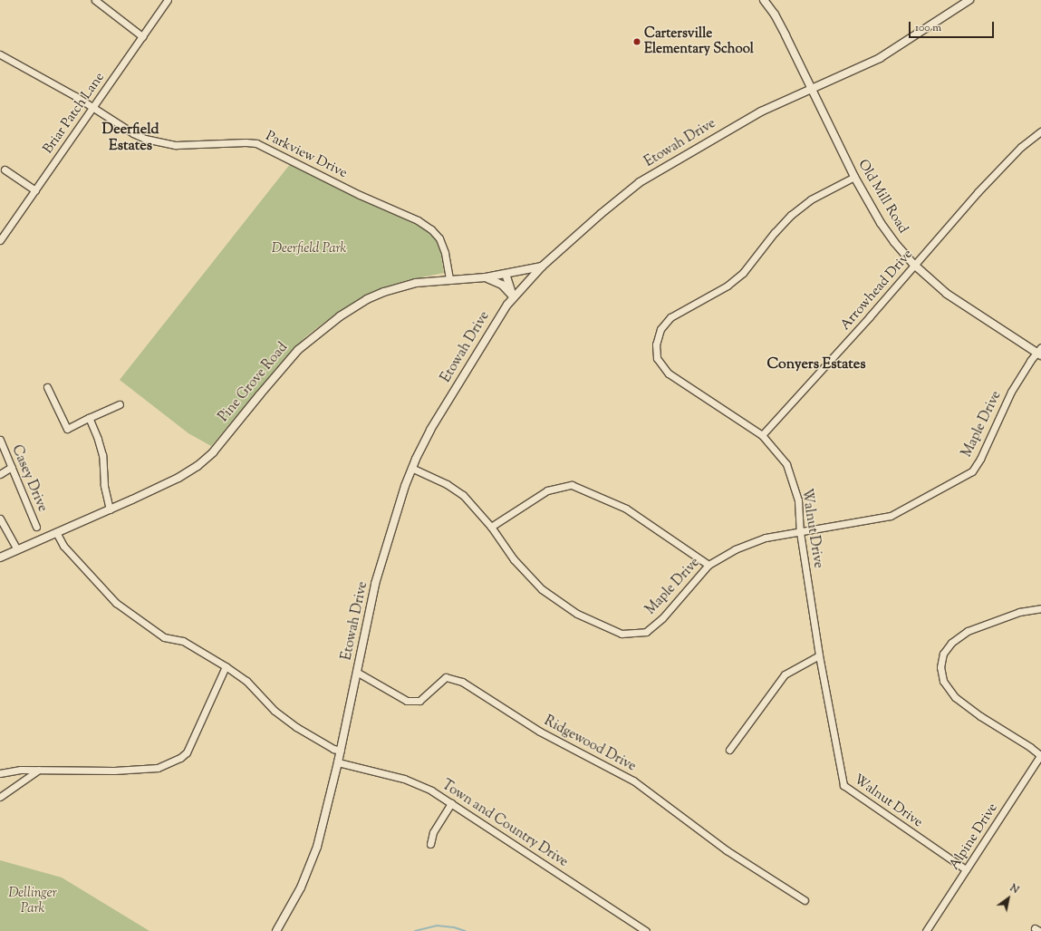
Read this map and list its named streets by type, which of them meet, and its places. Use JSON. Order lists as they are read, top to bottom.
{
  "streets": {
    "street": [
      "Briar Patch Lane",
      "Etowah Drive",
      "Parkview Drive",
      "Old Mill Road",
      "Arrowhead Drive",
      "Pine Grove Road",
      "Maple Drive",
      "Casey Drive",
      "Walnut Drive",
      "Ridgewood Drive",
      "Town and Country Drive",
      "Alpine Drive"
    ]
  },
  "crossings": [
    ["Briar Patch Lane", "Parkview Drive"],
    ["Etowah Drive", "Old Mill Road"],
    ["Etowah Drive", "Pine Grove Road"],
    ["Etowah Drive", "Maple Drive"],
    ["Etowah Drive", "Ridgewood Drive"],
    ["Etowah Drive", "Town and Country Drive"],
    ["Parkview Drive", "Pine Grove Road"],
    ["Old Mill Road", "Arrowhead Drive"],
    ["Old Mill Road", "Maple Drive"],
    ["Old Mill Road", "Walnut Drive"],
    ["Arrowhead Drive", "Walnut Drive"],
    ["Maple Drive", "Walnut Drive"],
    ["Walnut Drive", "Alpine Drive"]
  ],
  "districts": ["Deerfield Estates", "Conyers Estates"],
  "parks": ["Deerfield Park", "Dellinger Park"],
  "places": ["Cartersville Elementary School"],
  "scale_bar": "100 m",
  "north": "top right"
}
